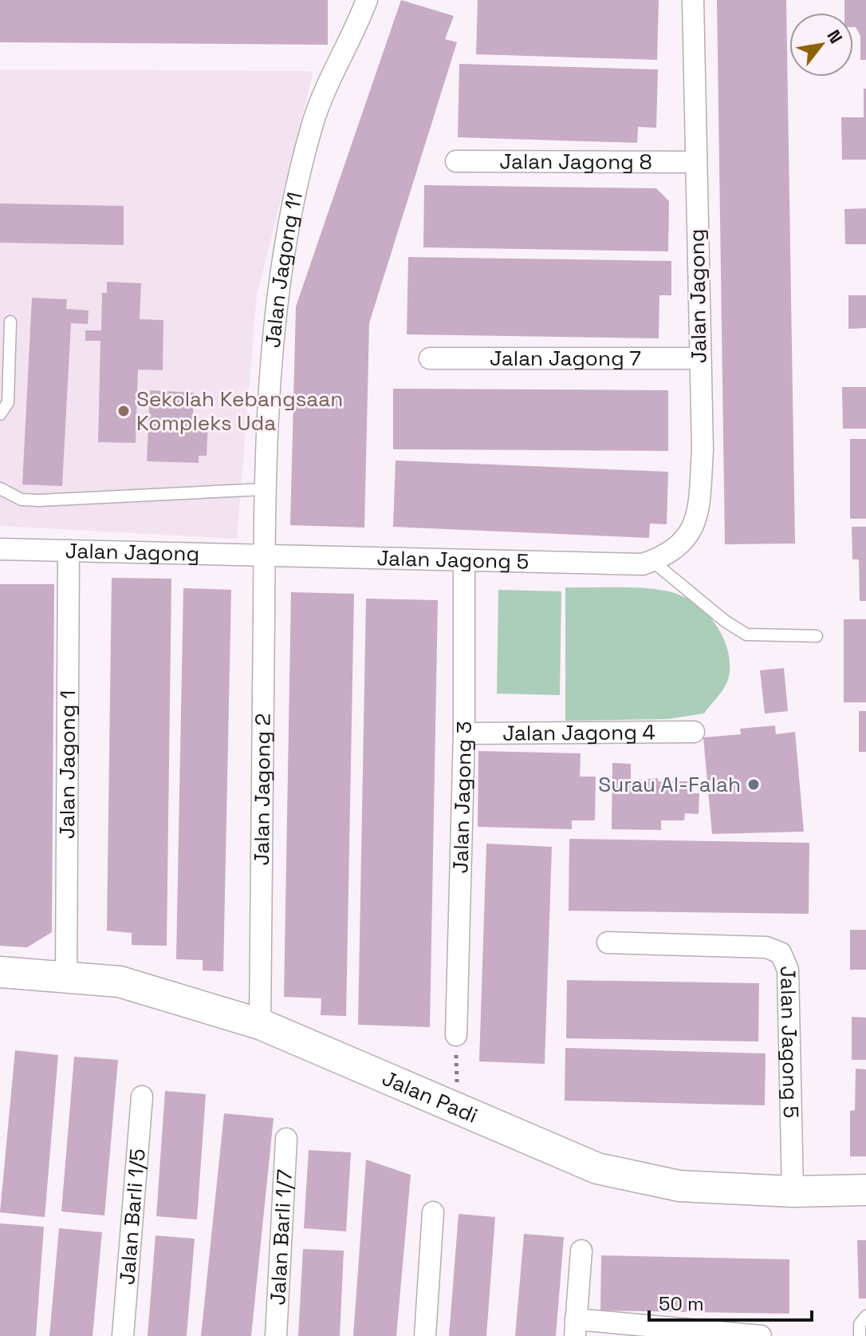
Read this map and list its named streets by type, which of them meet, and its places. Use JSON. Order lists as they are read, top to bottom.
{
  "streets": {
    "street": [
      "Jalan Jagong 8",
      "Jalan Jagong 11",
      "Jalan Jagong",
      "Jalan Jagong 7",
      "Jalan Jagong 5",
      "Jalan Jagong 4",
      "Jalan Jagong 1",
      "Jalan Jagong 2",
      "Jalan Jagong 3",
      "Jalan Padi",
      "Jalan Barli 1/5",
      "Jalan Barli 1/7"
    ]
  },
  "crossings": [
    ["Jalan Jagong 8", "Jalan Jagong"],
    ["Jalan Jagong 11", "Jalan Jagong"],
    ["Jalan Jagong 11", "Jalan Jagong 5"],
    ["Jalan Jagong 11", "Jalan Jagong 2"],
    ["Jalan Jagong", "Jalan Jagong 7"],
    ["Jalan Jagong", "Jalan Jagong 5"],
    ["Jalan Jagong", "Jalan Jagong 1"],
    ["Jalan Jagong", "Jalan Jagong 2"],
    ["Jalan Jagong 5", "Jalan Jagong 2"],
    ["Jalan Jagong 5", "Jalan Jagong 3"],
    ["Jalan Jagong 5", "Jalan Padi"],
    ["Jalan Jagong 4", "Jalan Jagong 3"],
    ["Jalan Jagong 1", "Jalan Padi"],
    ["Jalan Jagong 2", "Jalan Padi"]
  ],
  "places": ["Sekolah Kebangsaan Kompleks Uda", "Surau Al-Falah"],
  "scale_bar": "50 m",
  "north": "top right"
}
